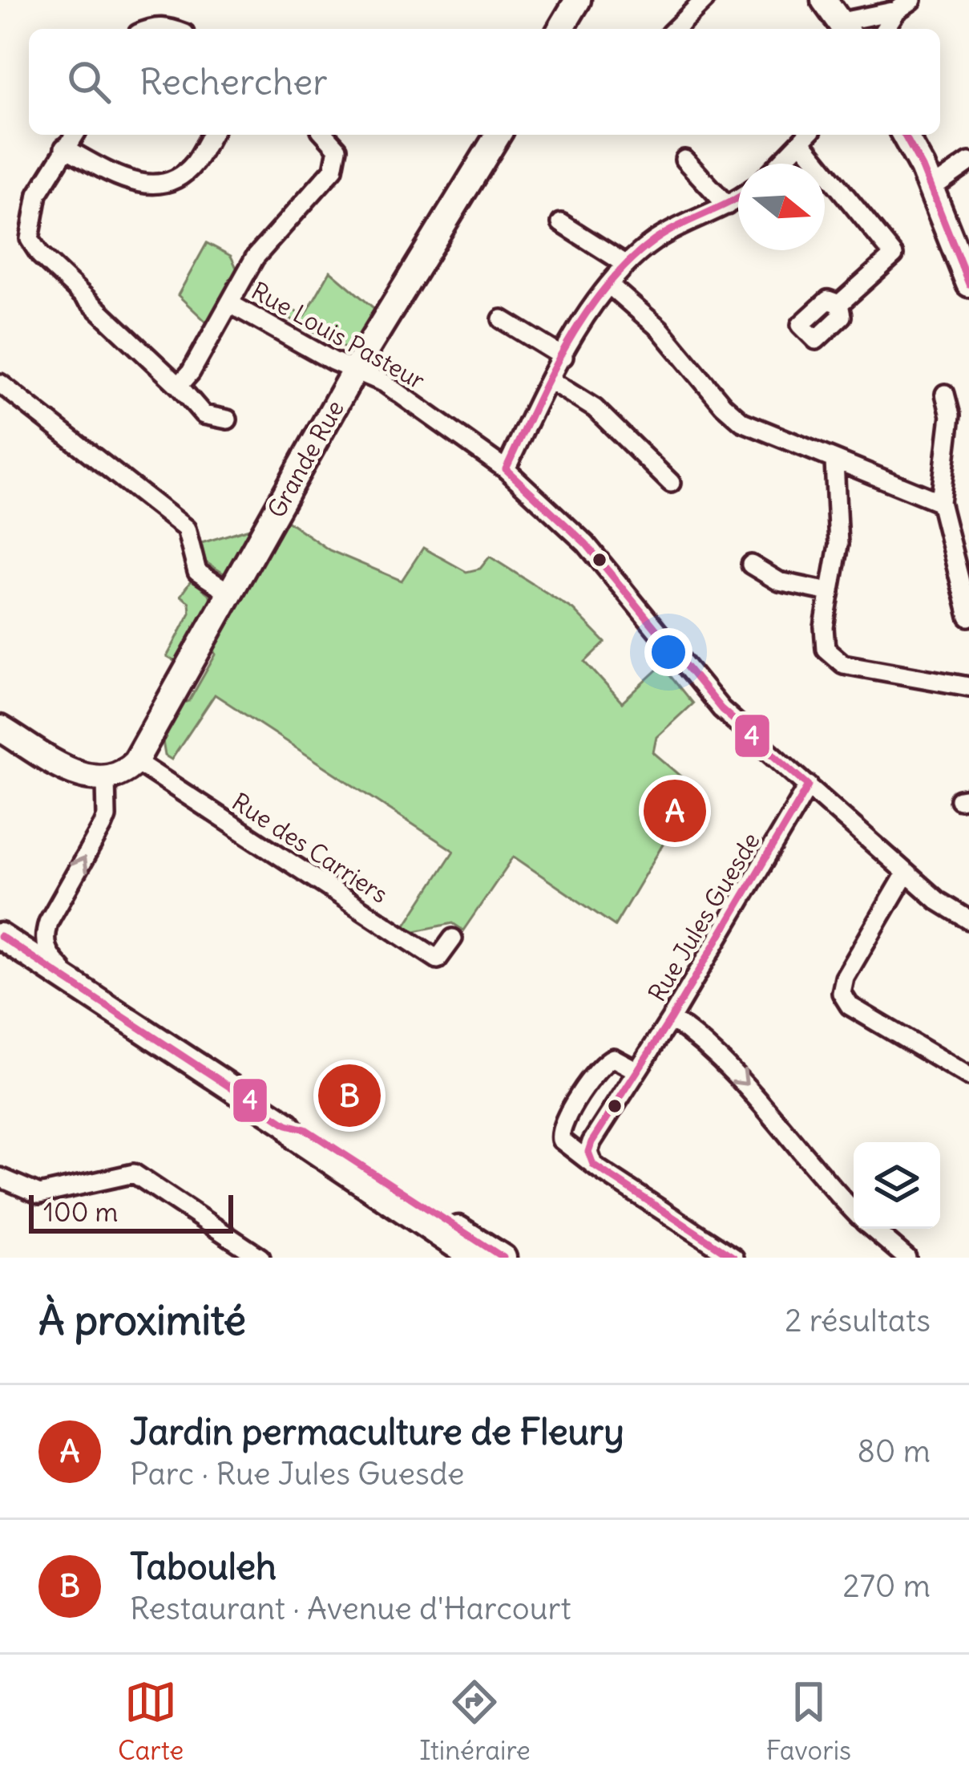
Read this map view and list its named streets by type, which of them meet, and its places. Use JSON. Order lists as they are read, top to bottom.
{
  "streets": {
    "street": [
      "Rue Louis Pasteur",
      "Grande Rue",
      "Rue des Carriers",
      "Rue Jules Guesde"
    ]
  },
  "crossings": [
    ["Rue Louis Pasteur", "Grande Rue"],
    ["Rue Louis Pasteur", "Rue Jules Guesde"],
    ["Grande Rue", "Rue des Carriers"]
  ],
  "lines": ["transit line 4"],
  "scale_bar": "100 m",
  "north": "right",
  "page": {
    "search": "Rechercher",
    "pins": ["A", "B"],
    "scale": "100 m",
    "heading": ["À proximité", "2 résultats"],
    "list": [
      {
        "mark": "A",
        "name": "Jardin permaculture de Fleury",
        "note": "Parc · Rue Jules Guesde",
        "value": "80 m"
      },
      {
        "mark": "B",
        "name": "Tabouleh",
        "note": "Restaurant · Avenue d'Harcourt",
        "value": "270 m"
      }
    ],
    "nav": ["Carte", "Itinéraire", "Favoris"]
  }
}
